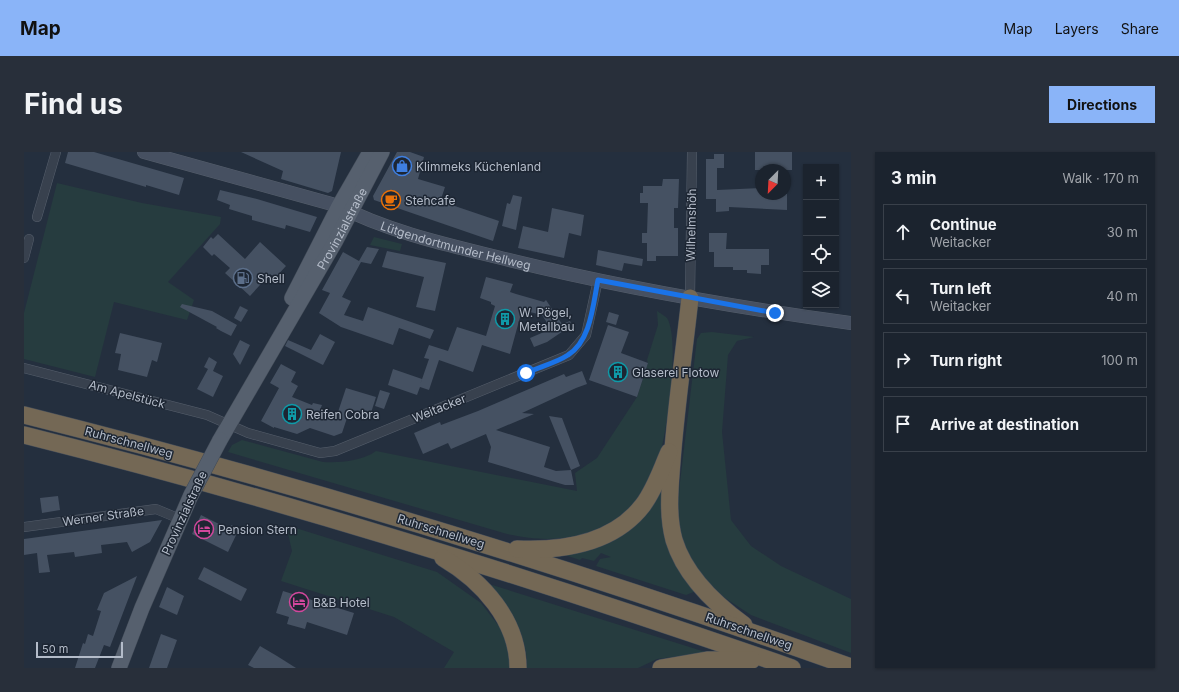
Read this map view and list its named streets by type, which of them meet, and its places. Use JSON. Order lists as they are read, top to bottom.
{
  "streets": {
    "highway": ["Ruhrschnellweg"],
    "main road": ["Provinzialstraße", "Lütgendortmunder Hellweg"],
    "street": [
      "Wilhelmshöh",
      "Am Apelstück",
      "Weitacker",
      "Werner Straße"
    ]
  },
  "crossings": [
    ["Wilhelmshöh", "Lütgendortmunder Hellweg"],
    ["Provinzialstraße", "Lütgendortmunder Hellweg"],
    ["Provinzialstraße", "Am Apelstück"],
    ["Provinzialstraße", "Weitacker"],
    ["Provinzialstraße", "Werner Straße"],
    ["Lütgendortmunder Hellweg", "Weitacker"],
    ["Am Apelstück", "Weitacker"]
  ],
  "places": {
    "shop": ["Klimmeks Küchenland"],
    "cafe": ["Stehcafe"],
    "fuel station": ["Shell"],
    "building": ["W. Pögel, Metallbau", "Glaserei Flotow", "Reifen Cobra"],
    "hotel": ["Pension Stern", "B&B Hotel"]
  },
  "scale_bar": "50 m",
  "north": "bottom left",
  "page": {
    "header": "Map",
    "nav": ["Map", "Layers", "Share"],
    "buttons": "Directions",
    "title": "Find us",
    "heading": ["3 min", "Walk · 170 m"],
    "map_buttons": ["+", "−"],
    "list": [
      ["Continue", "Weitacker", "30 m"],
      ["Turn left", "Weitacker", "40 m"],
      ["Turn right", "100 m"],
      "Arrive at destination"
    ],
    "scale": "50 m"
  }
}
